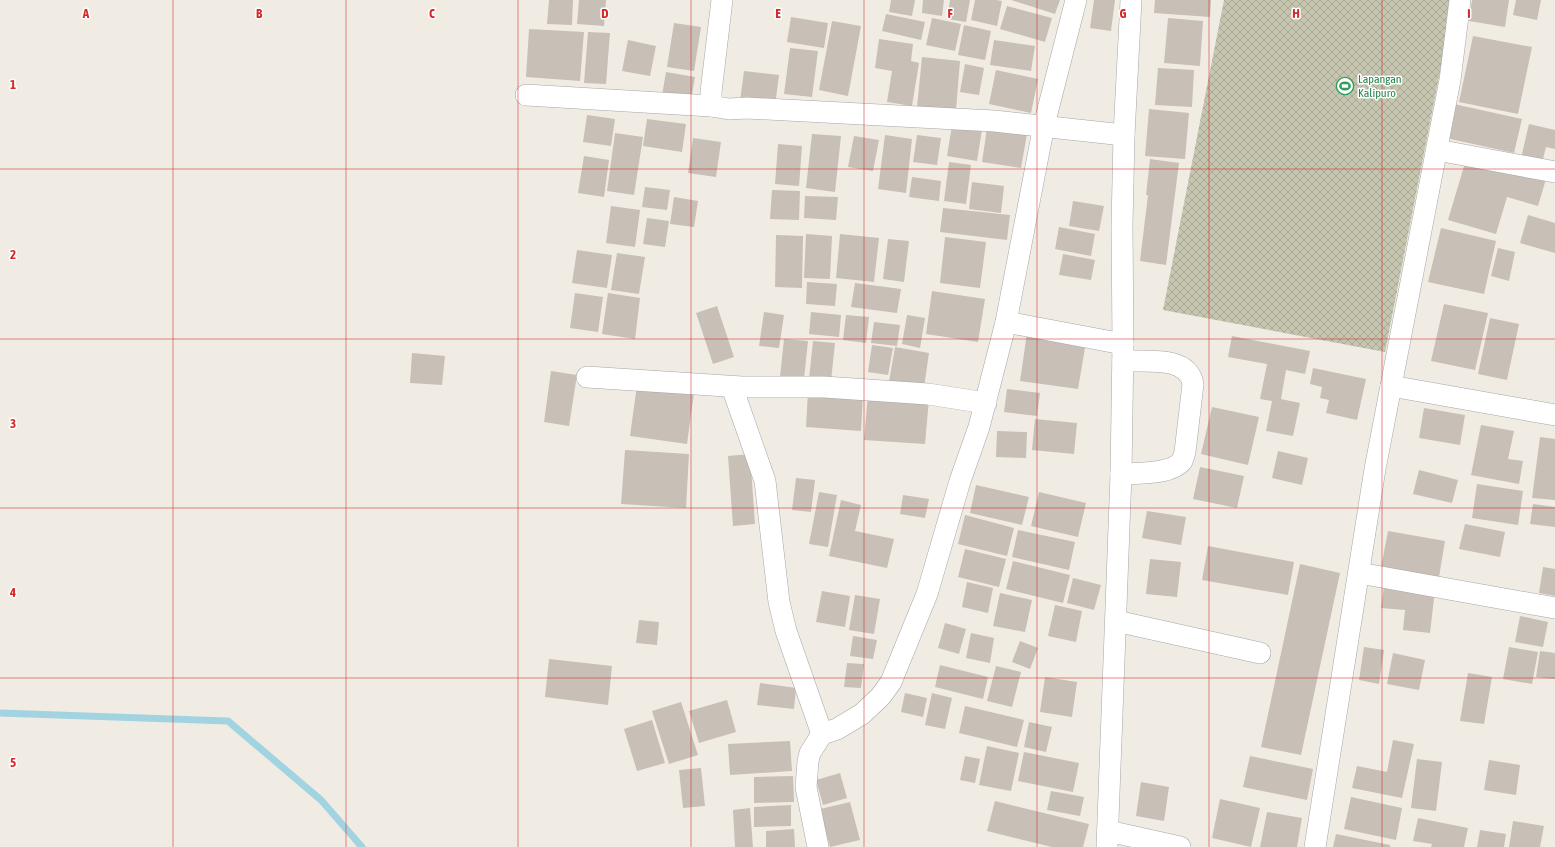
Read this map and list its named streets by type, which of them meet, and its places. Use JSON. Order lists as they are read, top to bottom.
{
  "places": {
    "sports": ["Lapangan Kalipuro"]
  },
  "grid": {
    "columns": [
      "A",
      "B",
      "C",
      "D",
      "E",
      "F",
      "G",
      "H",
      "I"
    ],
    "rows": [
      "1",
      "2",
      "3",
      "4",
      "5"
    ]
  }
}
